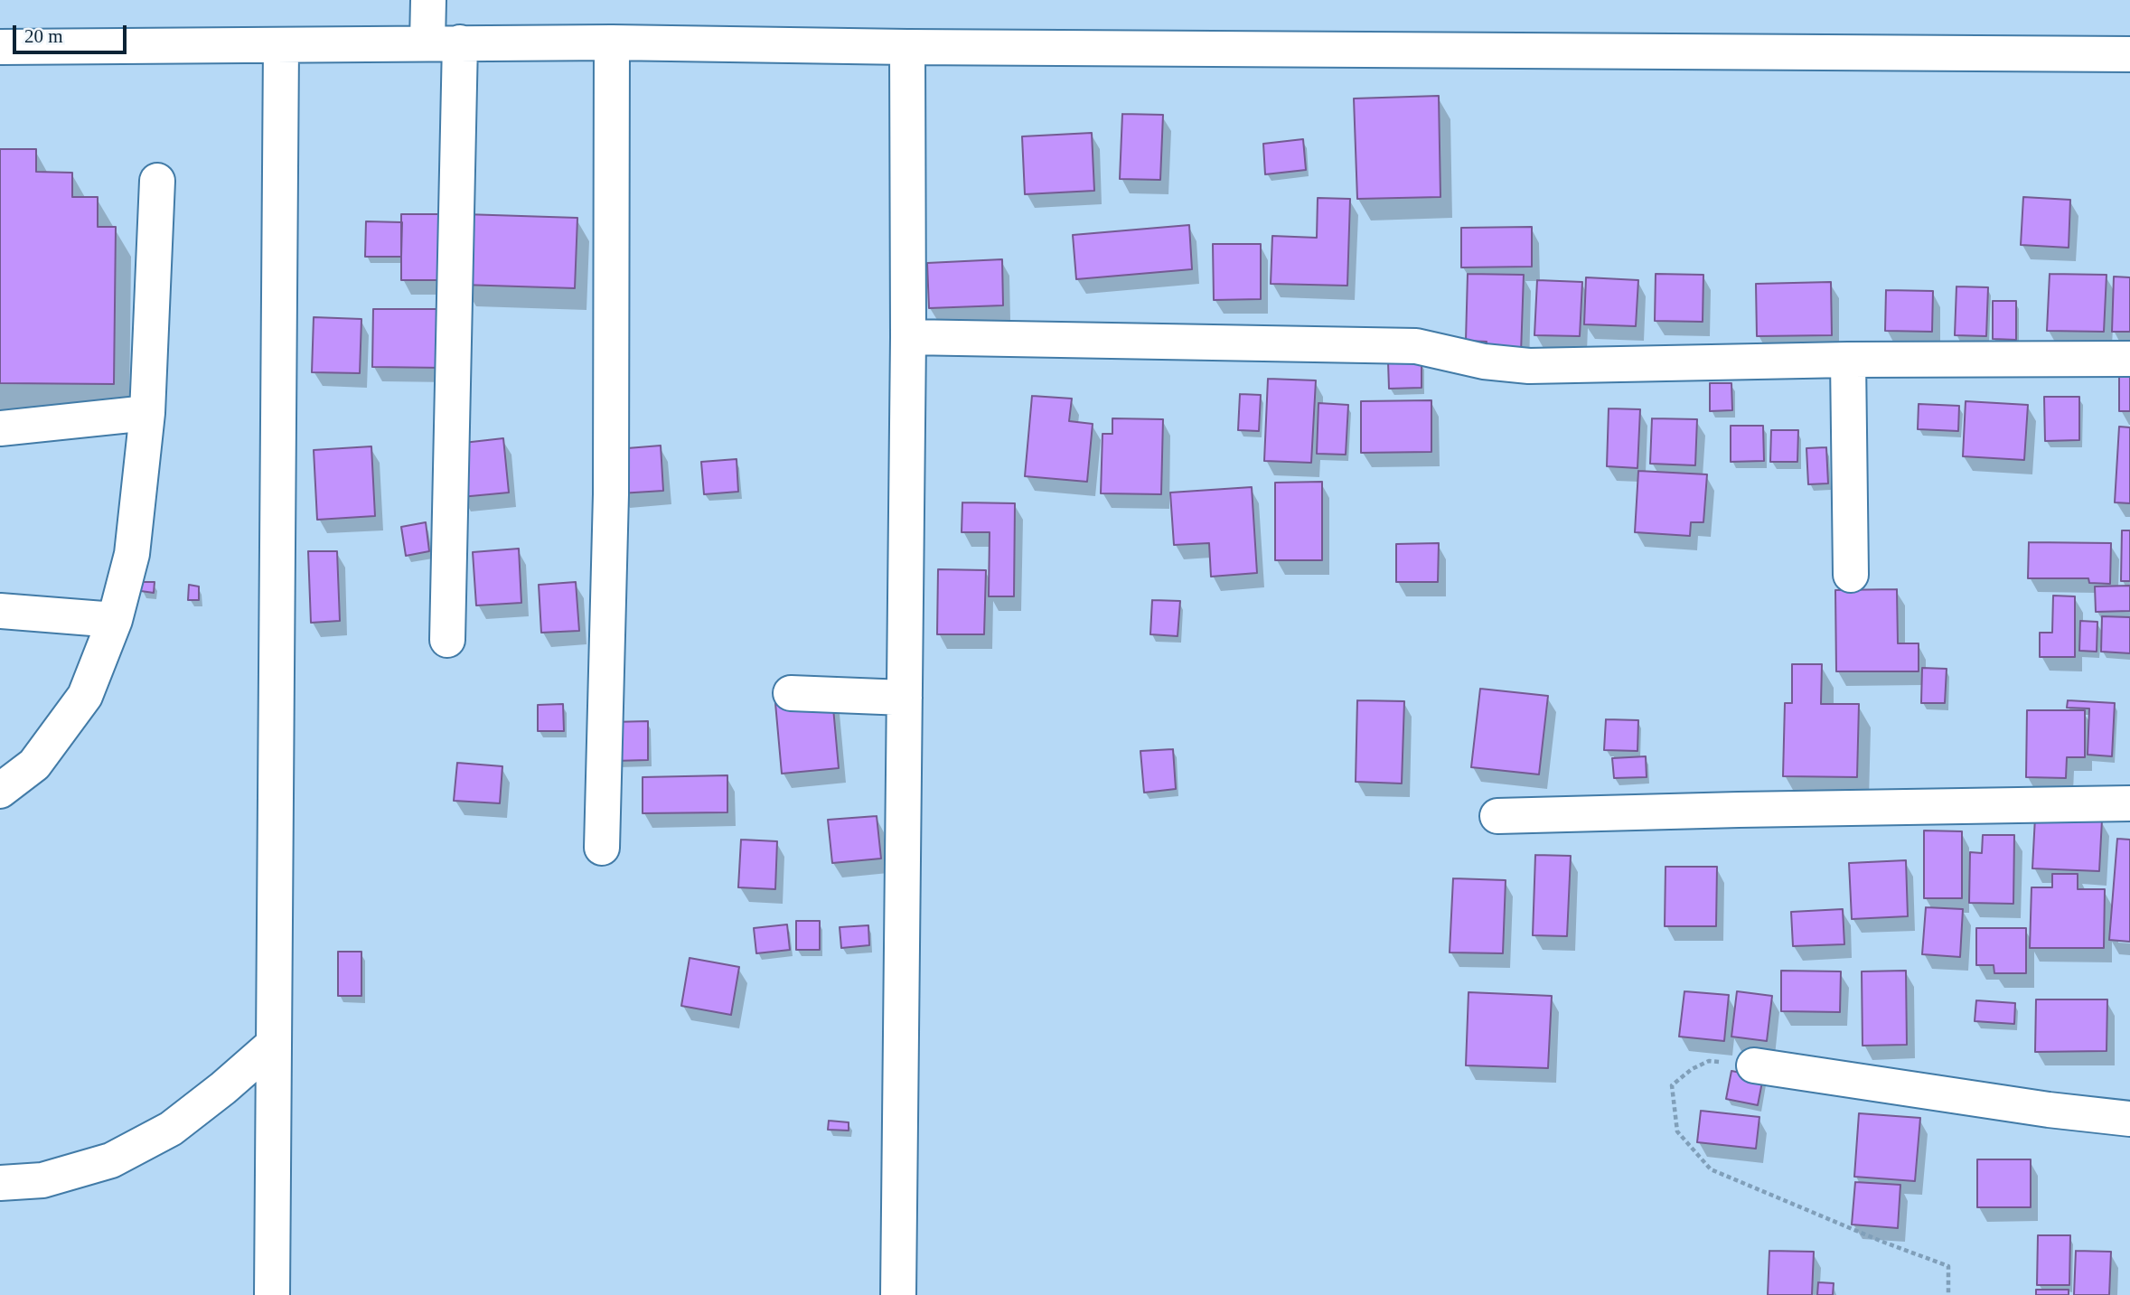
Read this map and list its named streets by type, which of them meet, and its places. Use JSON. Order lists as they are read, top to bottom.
{
  "scale_bar": "20 m"
}
